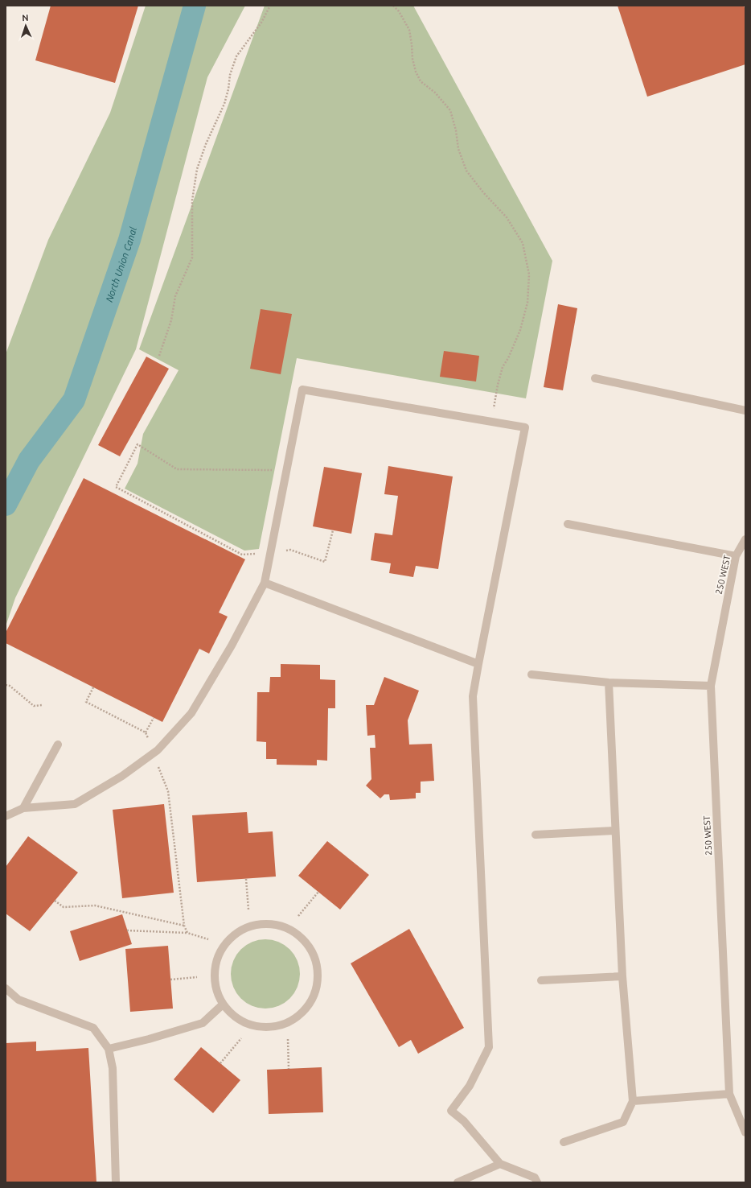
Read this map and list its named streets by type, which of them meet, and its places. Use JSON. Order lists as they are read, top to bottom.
{
  "streets": {
    "street": ["250 WEST"]
  },
  "water": ["North Union Canal"],
  "north": "top"
}
